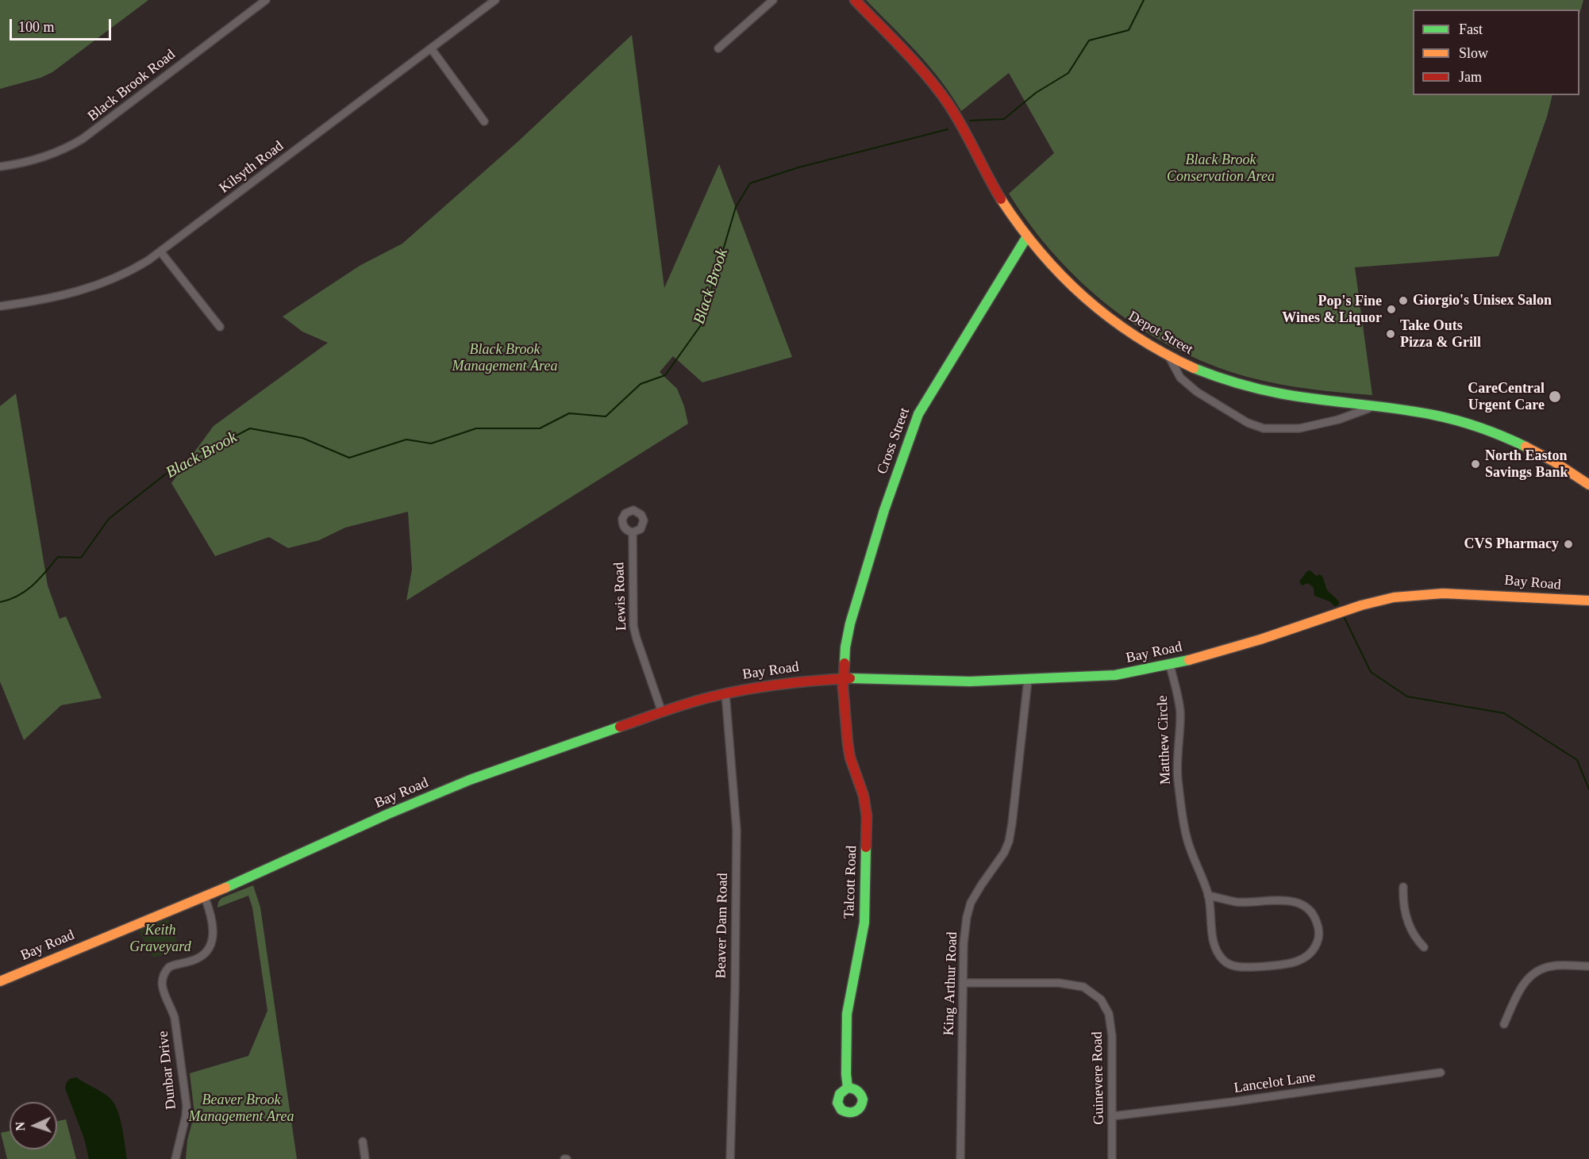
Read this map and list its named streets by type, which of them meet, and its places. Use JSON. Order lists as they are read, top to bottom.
{
  "streets": {
    "main road": [
      "Depot Street",
      "Cross Street",
      "Bay Road",
      "Talcott Road"
    ],
    "street": [
      "Black Brook Road",
      "Kilsyth Road",
      "Lewis Road",
      "Matthew Circle",
      "Beaver Dam Road",
      "King Arthur Road",
      "Dunbar Drive",
      "Guinevere Road",
      "Lancelot Lane"
    ]
  },
  "crossings": [
    ["Depot Street", "Cross Street"],
    ["Cross Street", "Bay Road"],
    ["Cross Street", "Talcott Road"],
    ["Bay Road", "Lewis Road"],
    ["Bay Road", "Matthew Circle"],
    ["Bay Road", "Talcott Road"],
    ["Bay Road", "Beaver Dam Road"],
    ["Bay Road", "King Arthur Road"],
    ["Bay Road", "Dunbar Drive"],
    ["King Arthur Road", "Guinevere Road"],
    ["Guinevere Road", "Lancelot Lane"]
  ],
  "water": ["Black Brook"],
  "parks": [
    "Black Brook Conservation Area",
    "Black Brook Management Area",
    "Keith Graveyard",
    "Beaver Brook Management Area"
  ],
  "places": [
    "Giorgio's Unisex Salon",
    "Pop's Fine Wines & Liquor",
    "Take Outs Pizza & Grill",
    "CareCentral Urgent Care",
    "North Easton Savings Bank",
    "CVS Pharmacy"
  ],
  "legend": ["Fast", "Slow", "Jam"],
  "scale_bar": "100 m",
  "north": "left"
}
